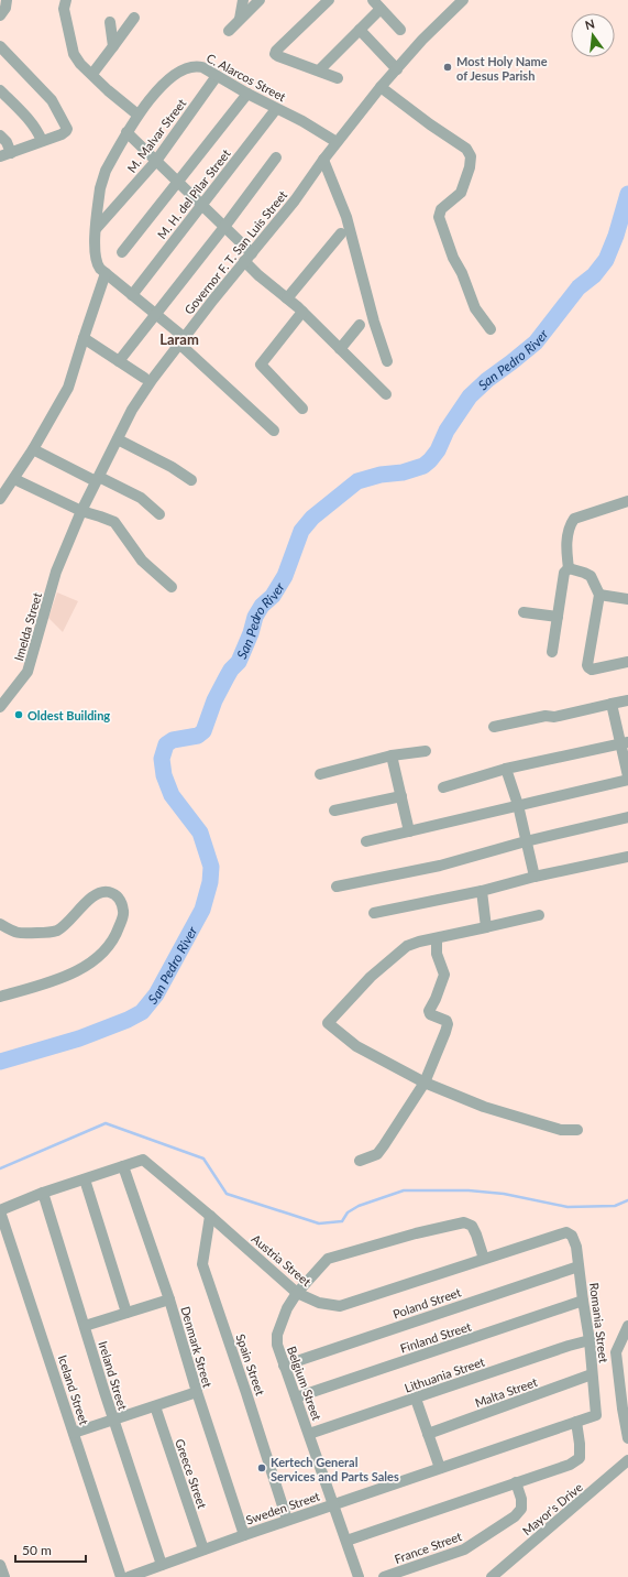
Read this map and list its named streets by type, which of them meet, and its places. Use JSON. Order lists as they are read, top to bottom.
{
  "streets": {
    "street": [
      "C. Alarcos Street",
      "M. Malvar Street",
      "M. H. del Pilar Street",
      "Governor F. T. San Luis Street",
      "Imelda Street",
      "Austria Street",
      "Poland Street",
      "Romania Street",
      "Finland Street",
      "Denmark Street",
      "Spain Street",
      "Lithuania Street",
      "Ireland Street",
      "Belgium Street",
      "Iceland Street",
      "Malta Street",
      "Greece Street",
      "Sweden Street",
      "Mayor's Drive",
      "France Street"
    ]
  },
  "crossings": [
    ["C. Alarcos Street", "M. Malvar Street"],
    ["C. Alarcos Street", "M. H. del Pilar Street"],
    ["C. Alarcos Street", "Governor F. T. San Luis Street"],
    ["Governor F. T. San Luis Street", "Imelda Street"],
    ["Austria Street", "Romania Street"],
    ["Austria Street", "Denmark Street"],
    ["Austria Street", "Spain Street"],
    ["Austria Street", "Ireland Street"],
    ["Austria Street", "Belgium Street"],
    ["Austria Street", "Iceland Street"],
    ["Poland Street", "Romania Street"],
    ["Poland Street", "Belgium Street"],
    ["Romania Street", "Finland Street"],
    ["Romania Street", "Lithuania Street"],
    ["Romania Street", "Malta Street"],
    ["Romania Street", "Sweden Street"],
    ["Finland Street", "Belgium Street"],
    ["Denmark Street", "Sweden Street"],
    ["Spain Street", "Sweden Street"],
    ["Lithuania Street", "Belgium Street"],
    ["Ireland Street", "Sweden Street"],
    ["Belgium Street", "Sweden Street"],
    ["Greece Street", "Sweden Street"]
  ],
  "districts": ["Laram"],
  "water": ["San Pedro River"],
  "places": ["Most Holy Name of Jesus Parish", "Oldest Building", "Kertech General Services and Parts Sales"],
  "scale_bar": "50 m",
  "north": "top"
}
